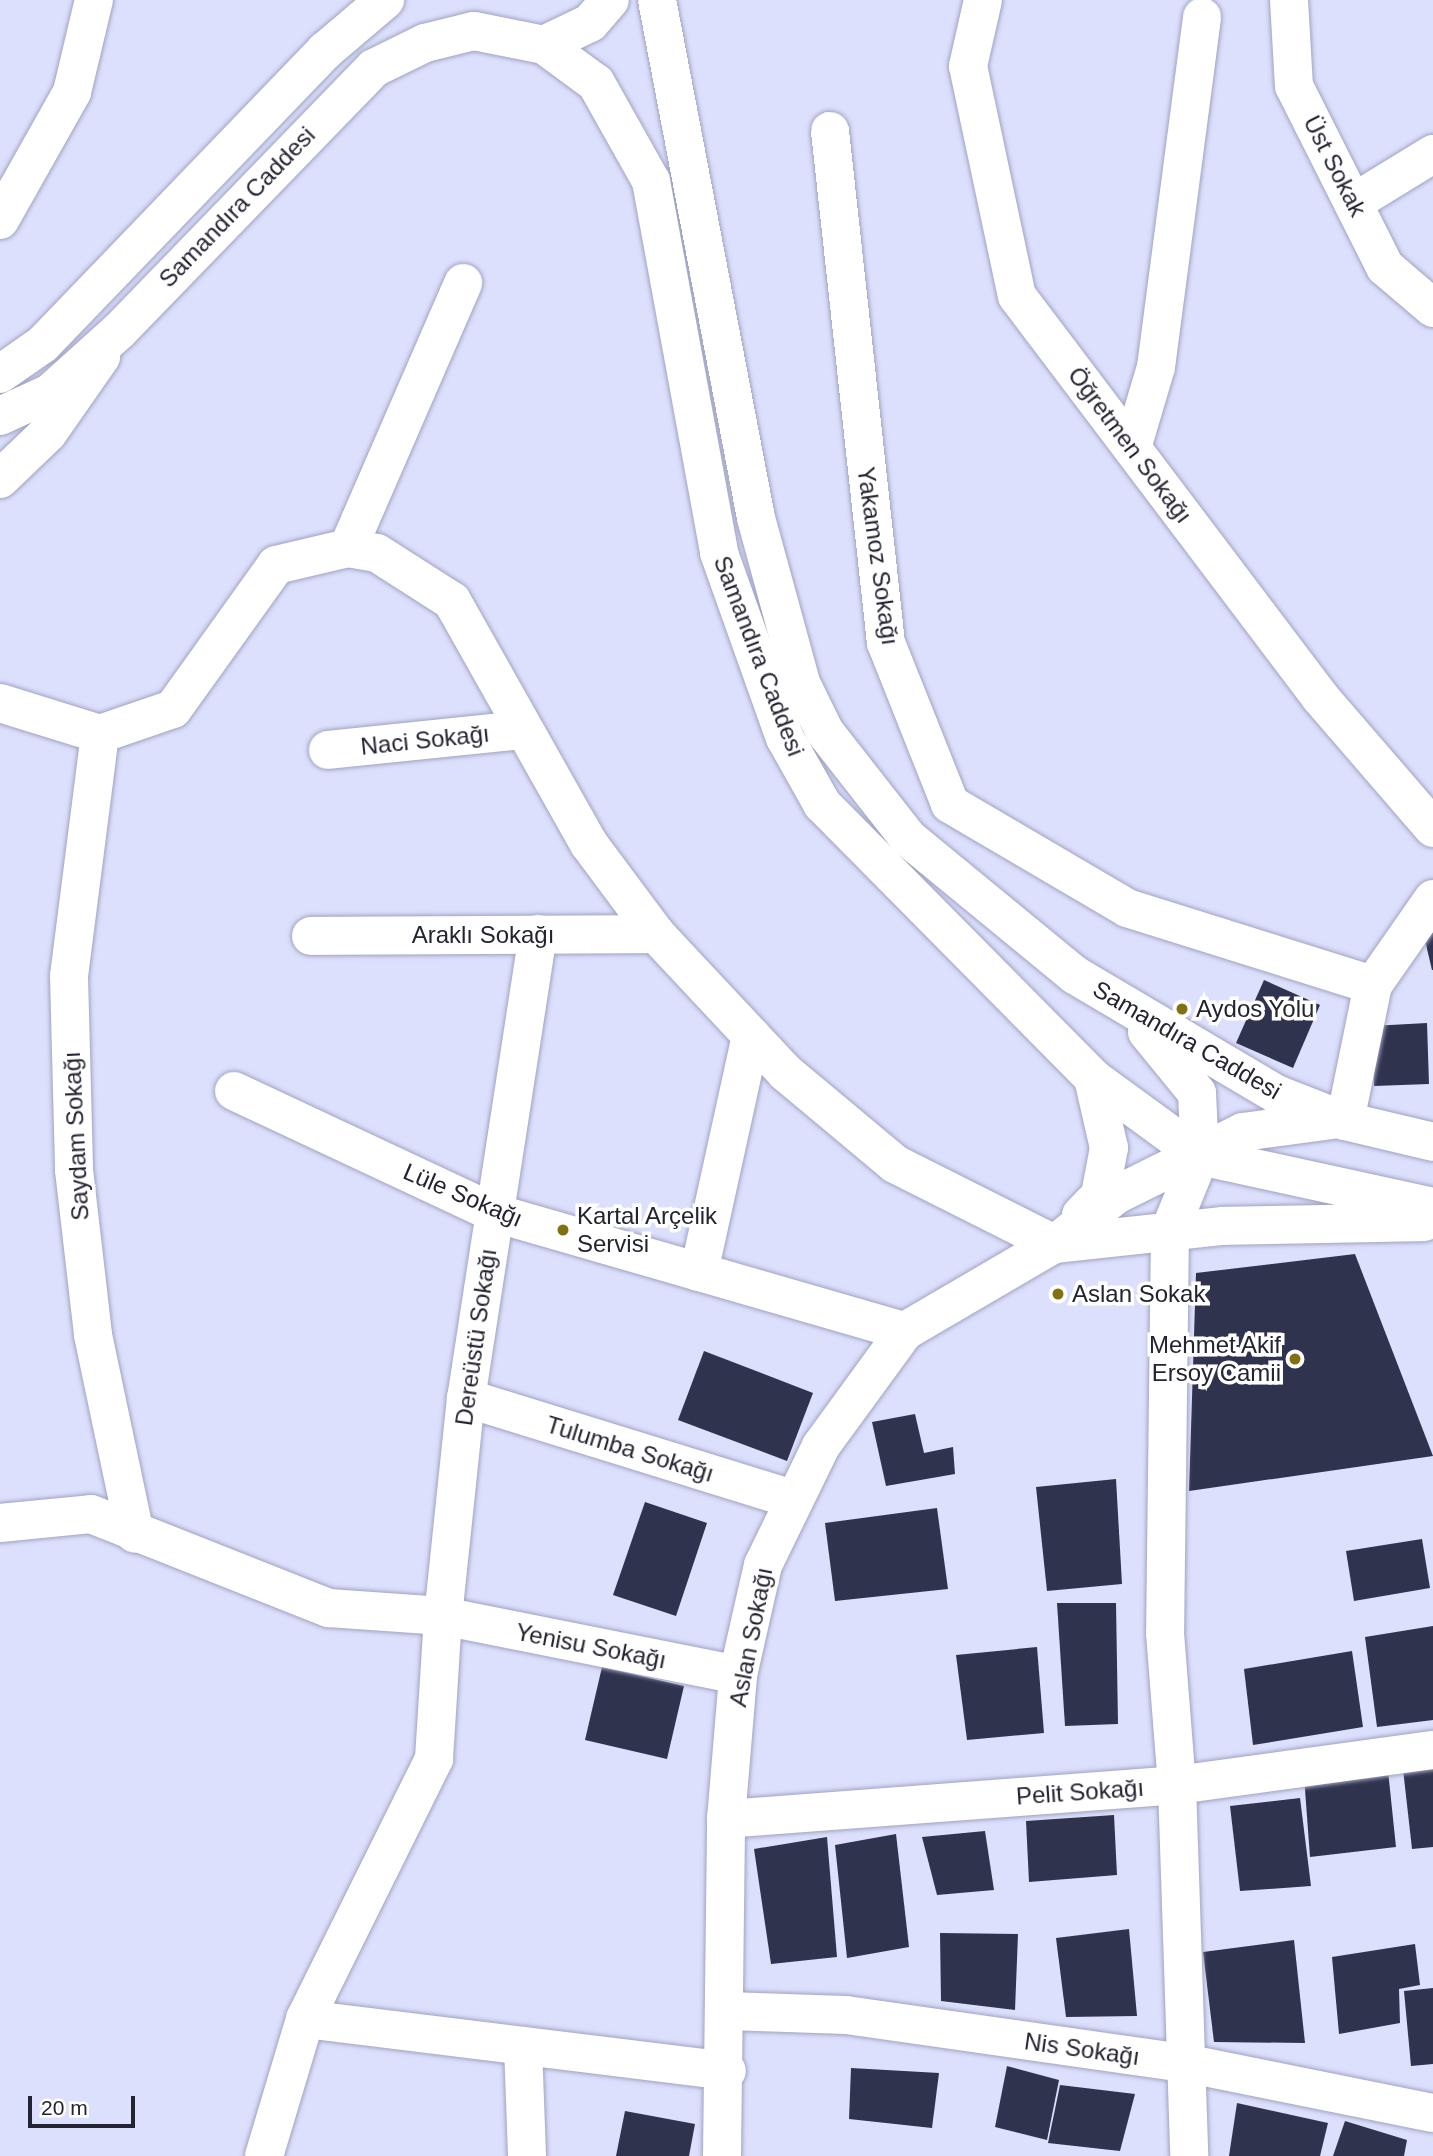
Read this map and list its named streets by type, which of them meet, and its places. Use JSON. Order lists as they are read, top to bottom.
{
  "streets": {
    "street": [
      "Üst Sokak",
      "Samandıra Caddesi",
      "Öğretmen Sokağı",
      "Yakamoz Sokağı",
      "Naci Sokağı",
      "Araklı Sokağı",
      "Saydam Sokağı",
      "Lüle Sokağı",
      "Dereüstü Sokağı",
      "Tulumba Sokağı",
      "Aslan Sokağı",
      "Yenisu Sokağı",
      "Pelit Sokağı",
      "Nis Sokağı"
    ]
  },
  "crossings": [
    ["Araklı Sokağı", "Dereüstü Sokağı"],
    ["Saydam Sokağı", "Yenisu Sokağı"],
    ["Lüle Sokağı", "Dereüstü Sokağı"],
    ["Lüle Sokağı", "Aslan Sokağı"],
    ["Dereüstü Sokağı", "Tulumba Sokağı"],
    ["Dereüstü Sokağı", "Yenisu Sokağı"],
    ["Tulumba Sokağı", "Aslan Sokağı"],
    ["Aslan Sokağı", "Yenisu Sokağı"],
    ["Aslan Sokağı", "Pelit Sokağı"],
    ["Aslan Sokağı", "Nis Sokağı"]
  ],
  "places": [
    "Aydos Yolu",
    "Kartal Arçelik Servisi",
    "Aslan Sokak",
    "Mehmet Akif Ersoy Camii"
  ],
  "scale_bar": "20 m"
}
